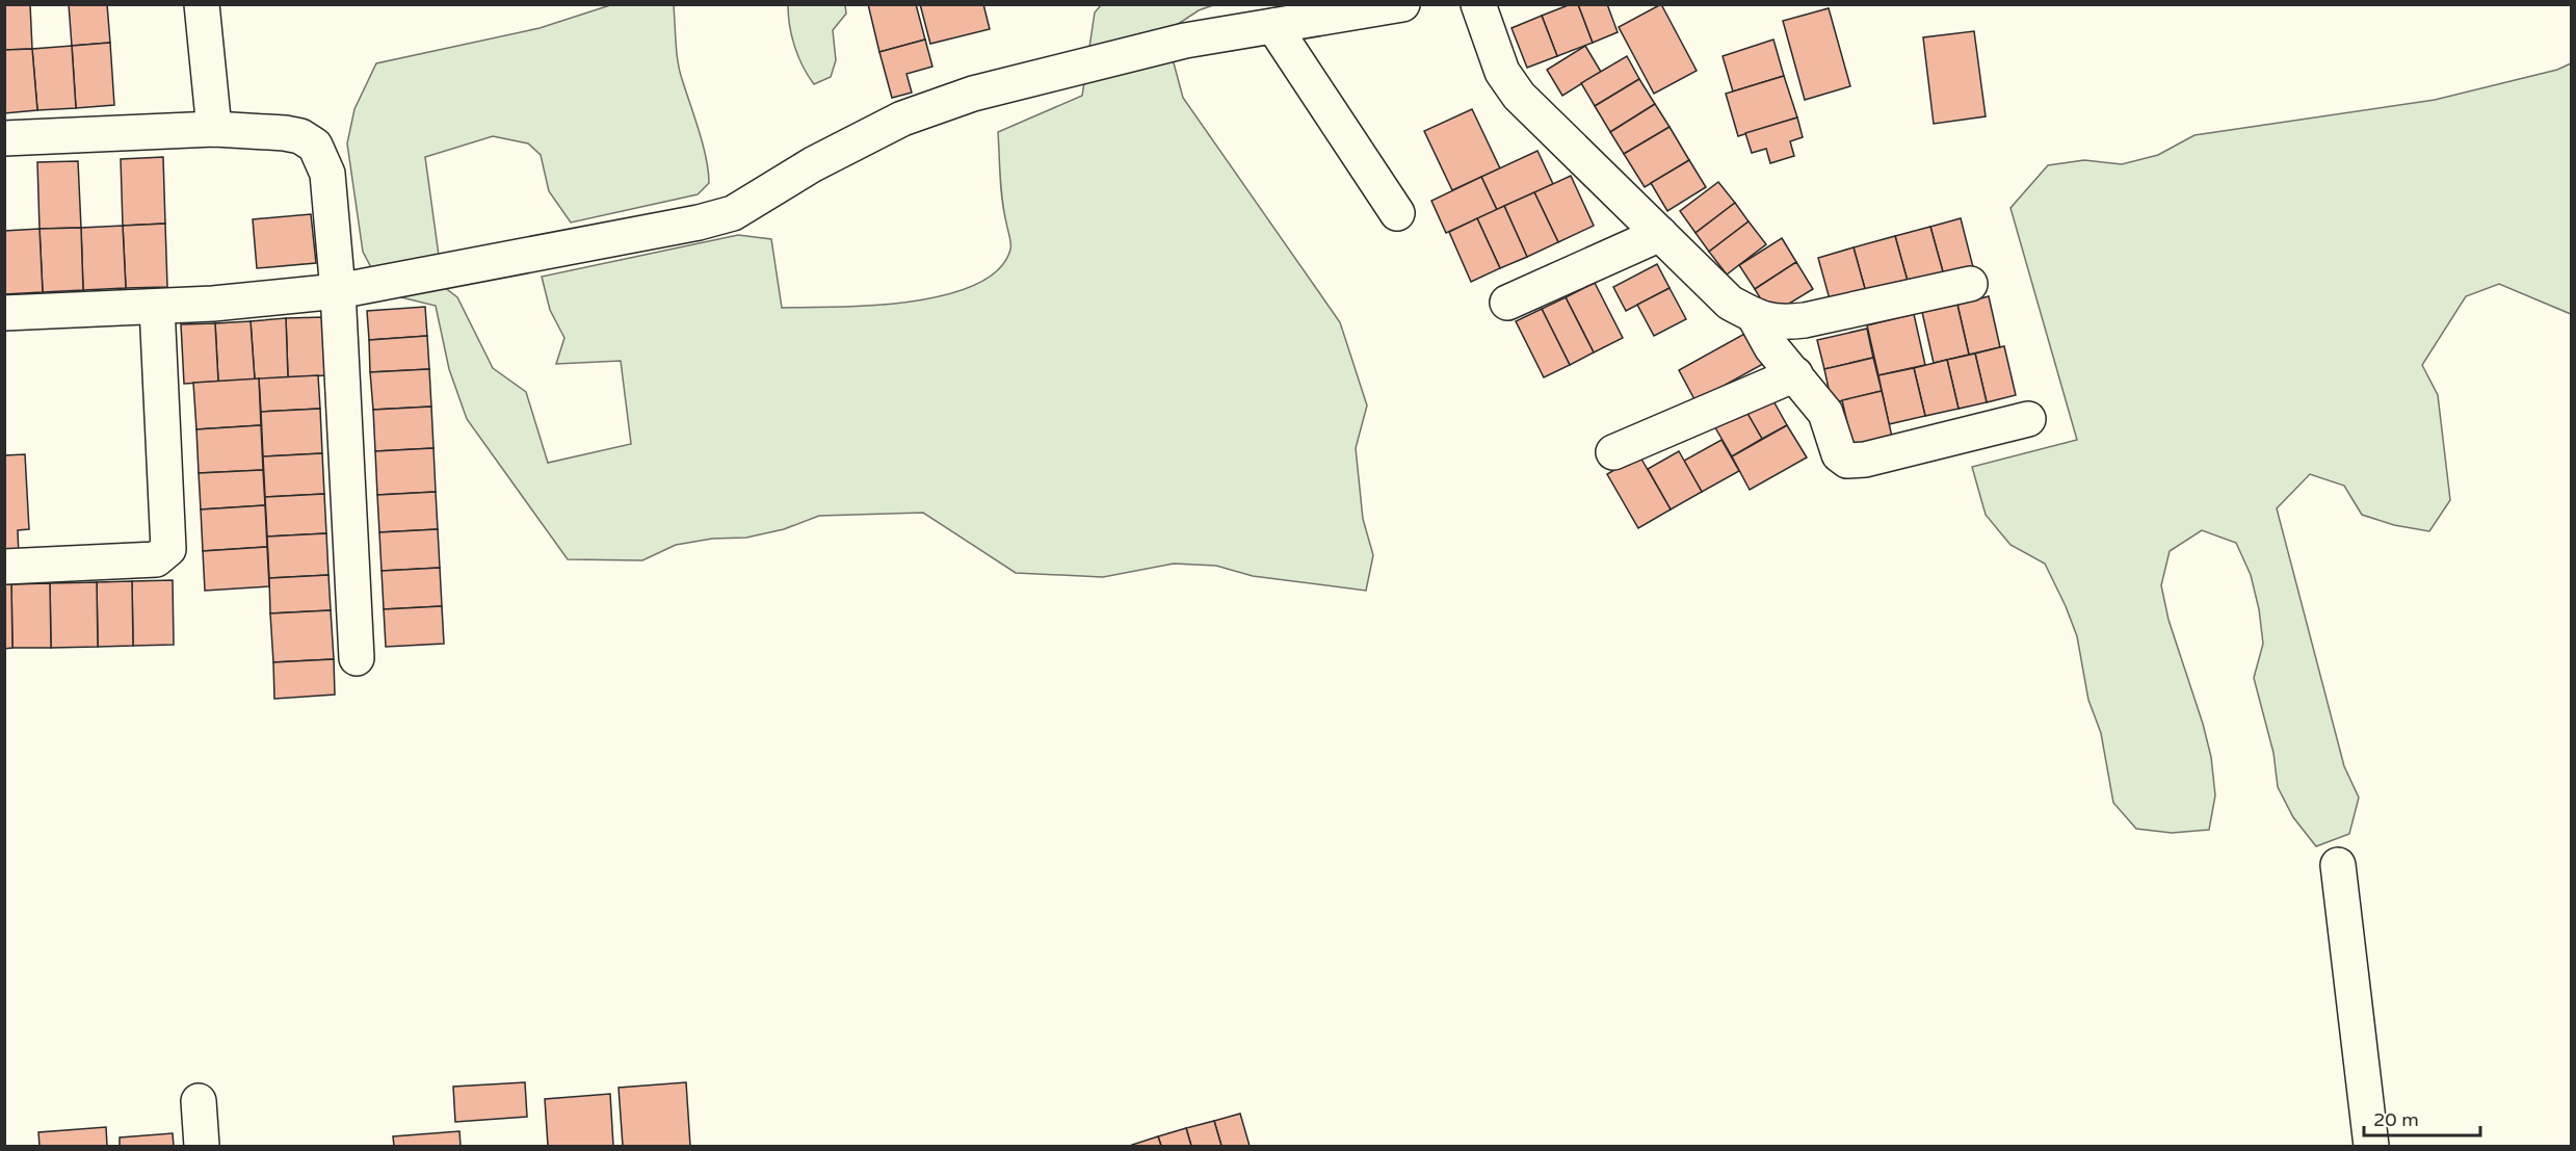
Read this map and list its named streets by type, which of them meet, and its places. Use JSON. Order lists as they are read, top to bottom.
{
  "scale_bar": "20 m"
}
